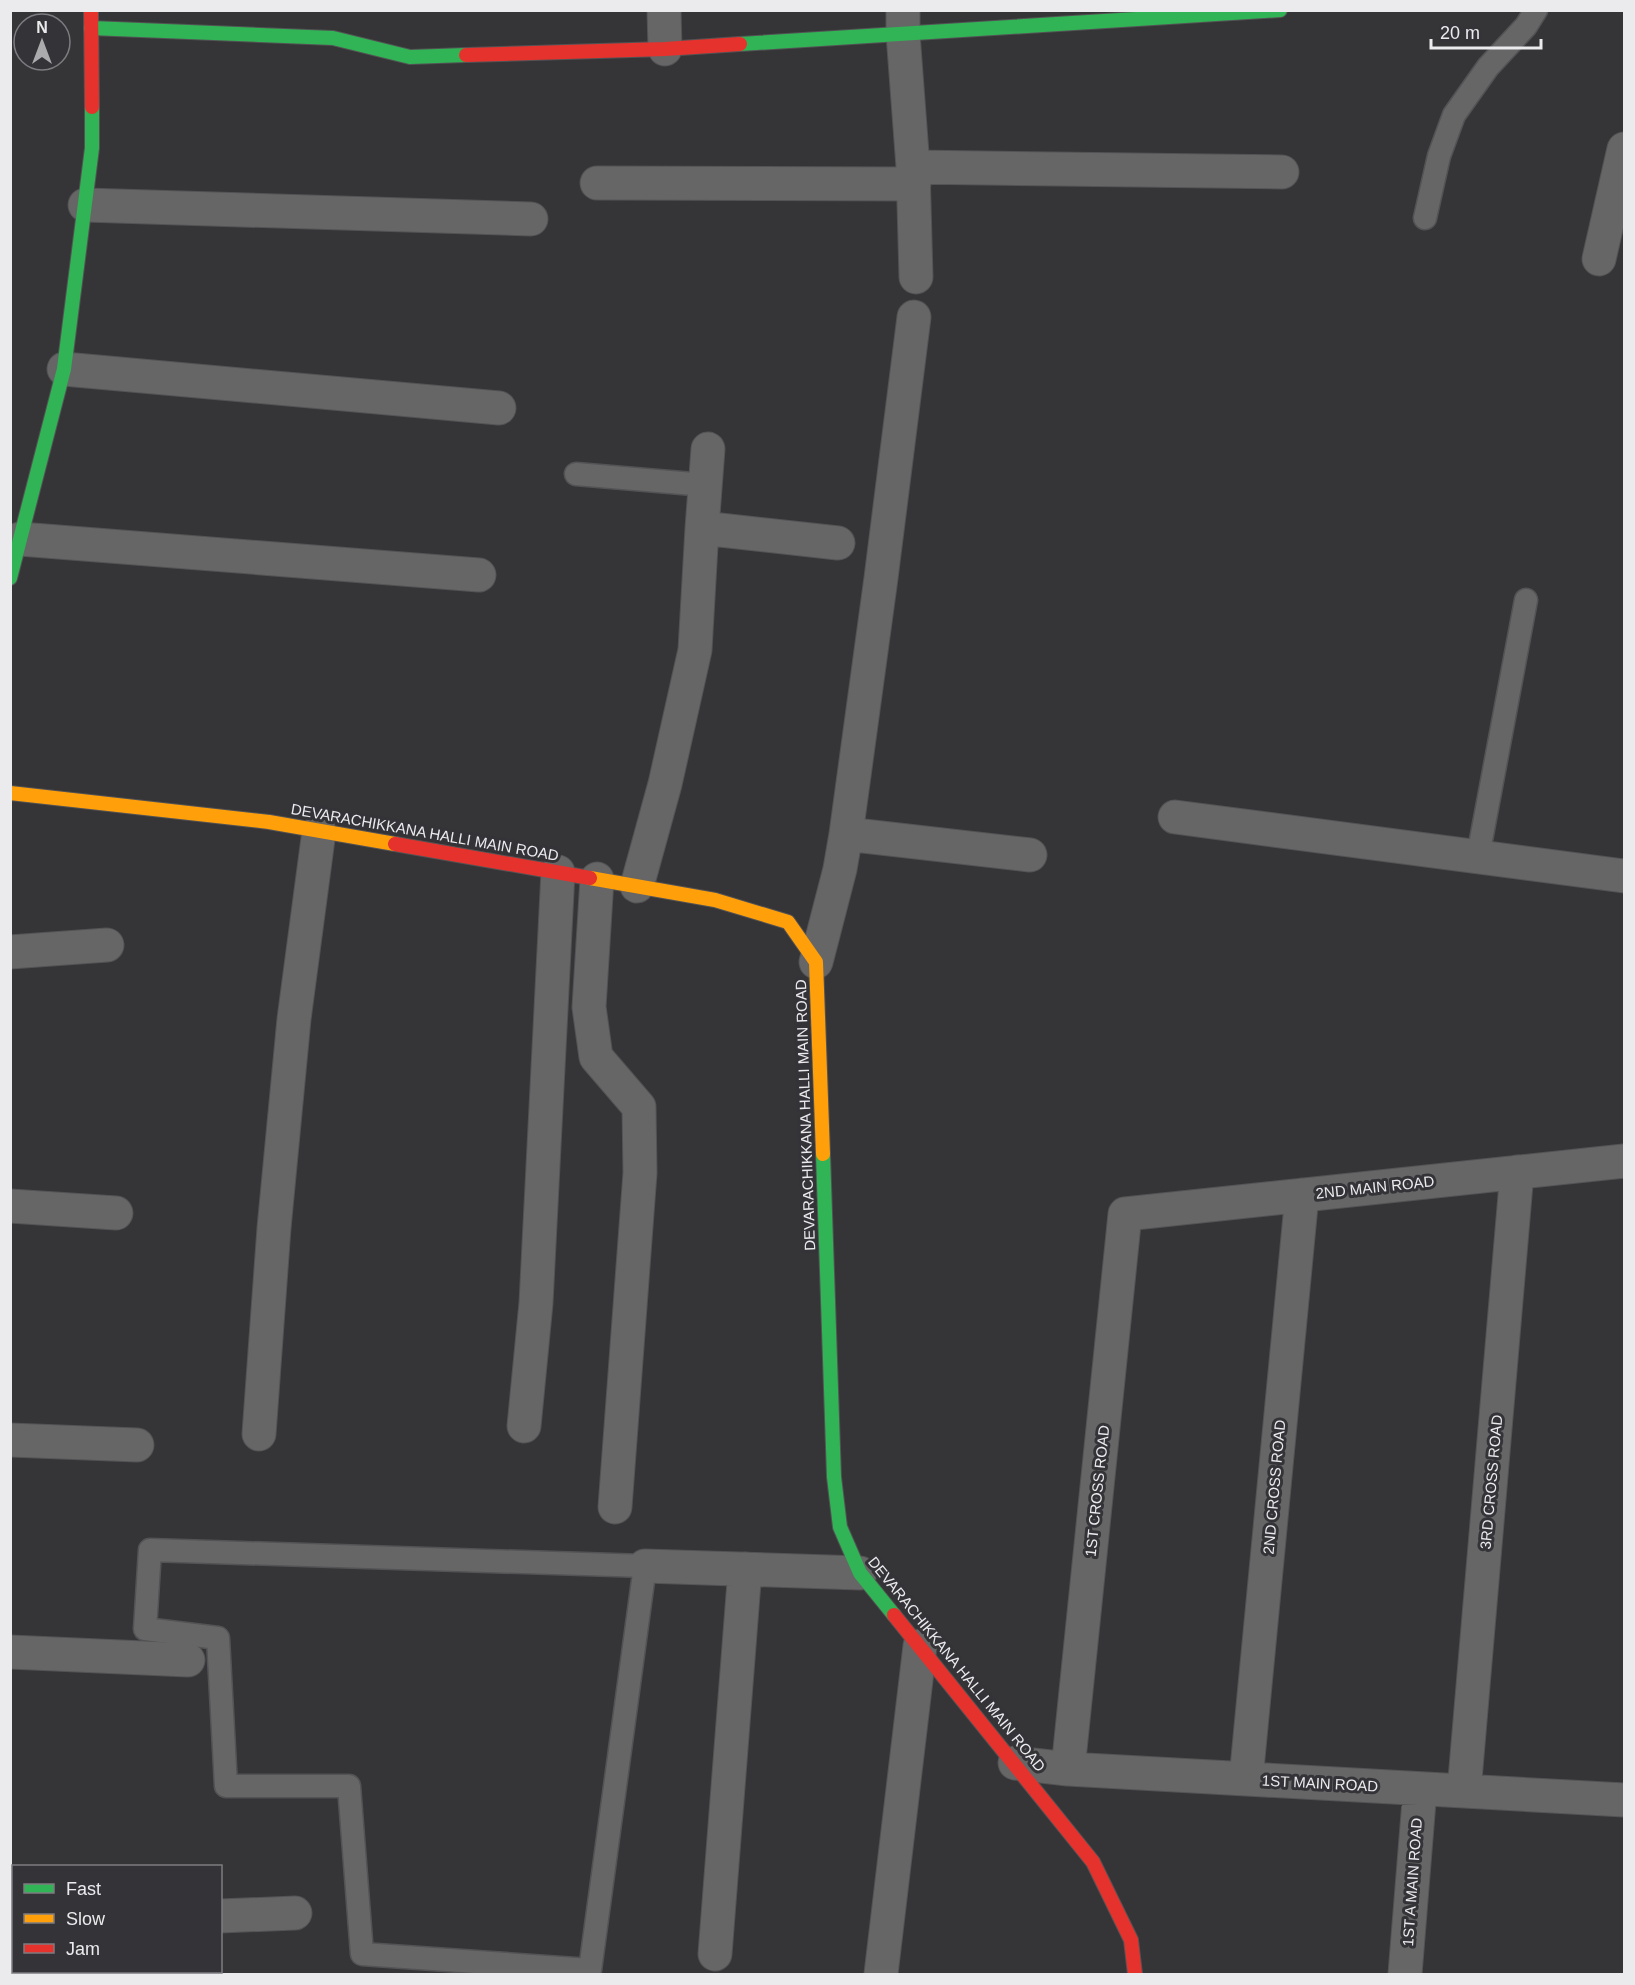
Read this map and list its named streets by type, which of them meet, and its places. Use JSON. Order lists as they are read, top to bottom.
{
  "streets": {
    "street": [
      "DEVARACHIKKANA HALLI MAIN ROAD",
      "2ND MAIN ROAD",
      "3RD CROSS ROAD",
      "2ND CROSS ROAD",
      "1ST CROSS ROAD",
      "1ST MAIN ROAD",
      "1ST A MAIN ROAD"
    ]
  },
  "crossings": [
    ["DEVARACHIKKANA HALLI MAIN ROAD", "1ST MAIN ROAD"],
    ["2ND MAIN ROAD", "3RD CROSS ROAD"],
    ["2ND MAIN ROAD", "2ND CROSS ROAD"],
    ["2ND MAIN ROAD", "1ST CROSS ROAD"],
    ["3RD CROSS ROAD", "1ST MAIN ROAD"],
    ["2ND CROSS ROAD", "1ST MAIN ROAD"],
    ["1ST CROSS ROAD", "1ST MAIN ROAD"],
    ["1ST MAIN ROAD", "1ST A MAIN ROAD"]
  ],
  "legend": ["Fast", "Slow", "Jam"],
  "scale_bar": "20 m",
  "north": "top"
}
